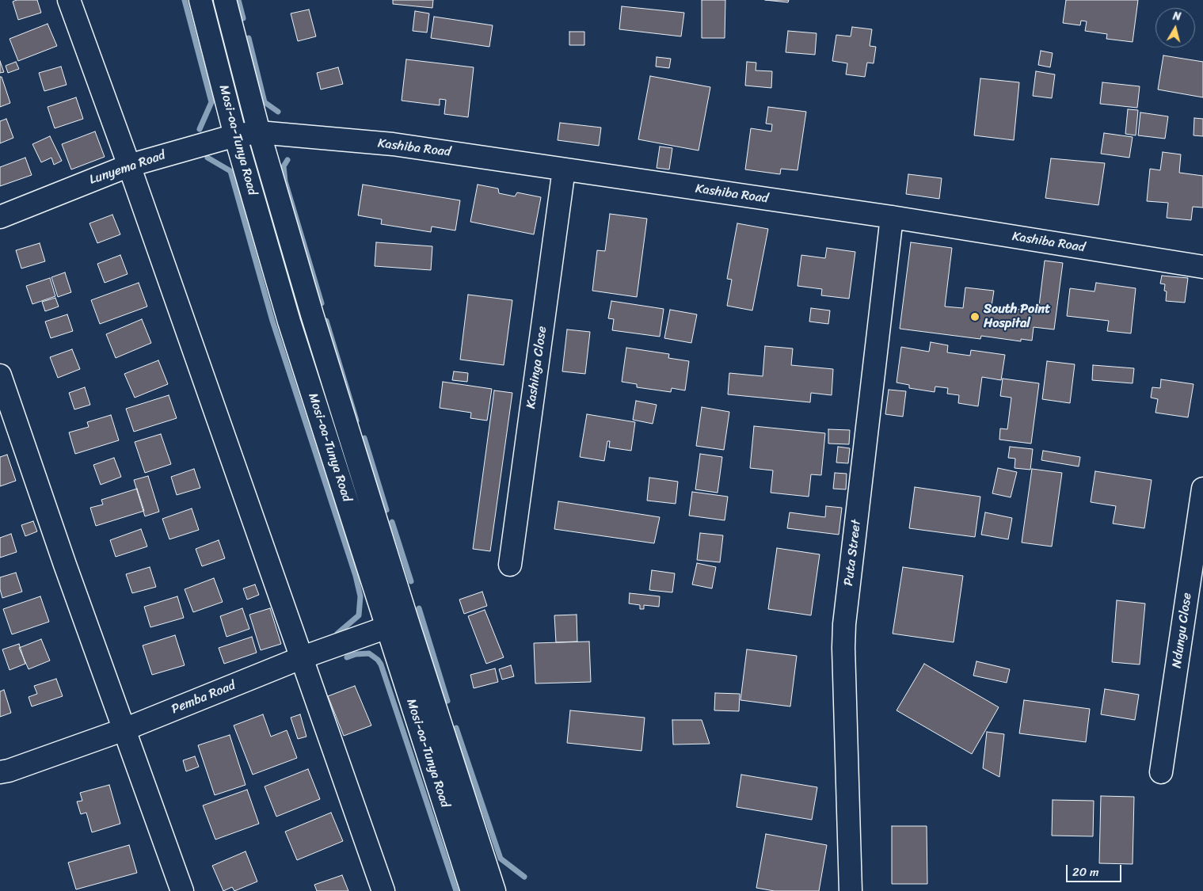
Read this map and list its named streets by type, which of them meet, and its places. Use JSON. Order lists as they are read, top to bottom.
{
  "streets": {
    "street": [
      "Mosi-oa-Tunya Road",
      "Kashiba Road",
      "Lunyema Road",
      "Kashinga Close",
      "Puta Street",
      "Ndungu Close",
      "Pemba Road"
    ]
  },
  "crossings": [
    ["Mosi-oa-Tunya Road", "Kashiba Road"],
    ["Mosi-oa-Tunya Road", "Lunyema Road"],
    ["Mosi-oa-Tunya Road", "Pemba Road"],
    ["Kashiba Road", "Lunyema Road"],
    ["Kashiba Road", "Kashinga Close"],
    ["Kashiba Road", "Puta Street"]
  ],
  "places": ["South Point Hospital"],
  "scale_bar": "20 m",
  "north": "top"
}
